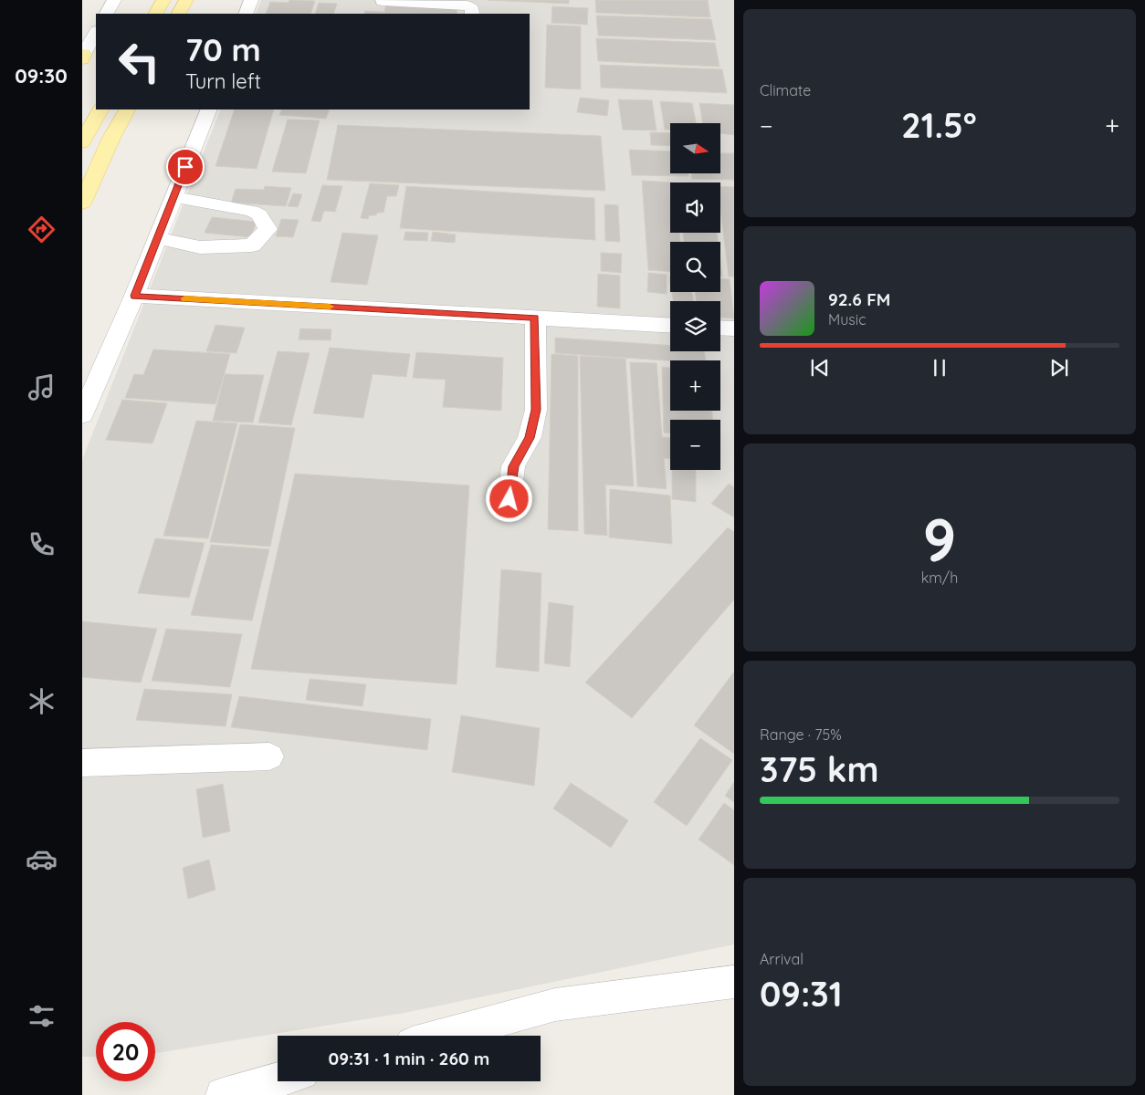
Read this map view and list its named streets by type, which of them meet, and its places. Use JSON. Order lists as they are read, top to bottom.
{
  "north": "right",
  "page": {
    "tabs": "09:30",
    "tile": [
      "Climate",
      ["9", "km/h"],
      ["Range · 75%", "375 km"],
      ["Arrival", "09:31"]
    ],
    "turn": ["70 m", "Turn left"],
    "heat": ["−", "21.5°", "+"],
    "map_buttons": ["+", "−"],
    "song": ["92.6 FM", "Music"],
    "limit": "20",
    "trip": "09:31 · 1 min · 260 m"
  }
}
